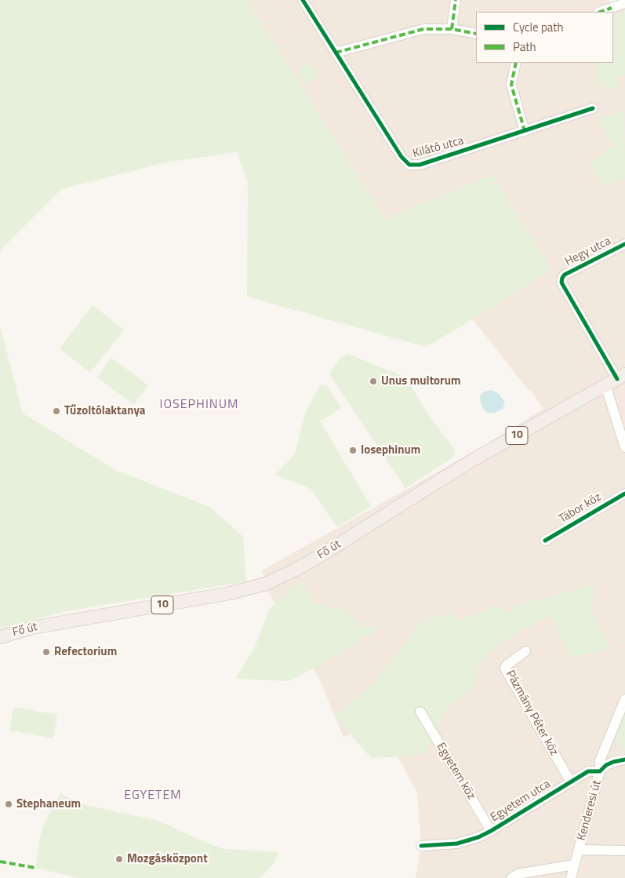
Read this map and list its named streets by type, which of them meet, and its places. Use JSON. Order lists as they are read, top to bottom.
{
  "streets": {
    "main road": ["10", "Fő út"],
    "street": [
      "Kilátó utca",
      "Hegy utca",
      "Tábor köz",
      "Pázmány Péter köz",
      "Egyetem köz",
      "Egyetem utca",
      "Kenderesi út"
    ]
  },
  "crossings": [
    ["Hegy utca", "Fő út"],
    ["Pázmány Péter köz", "Egyetem utca"],
    ["Egyetem köz", "Egyetem utca"],
    ["Egyetem utca", "Kenderesi út"]
  ],
  "districts": ["IOSEPHINUM", "EGYETEM"],
  "places": [
    "Unus multorum",
    "Tűzoltólaktanya",
    "Iosephinum",
    "Refectorium",
    "Stephaneum",
    "Mozgásközpont"
  ],
  "legend": ["Cycle path", "Path"]
}
